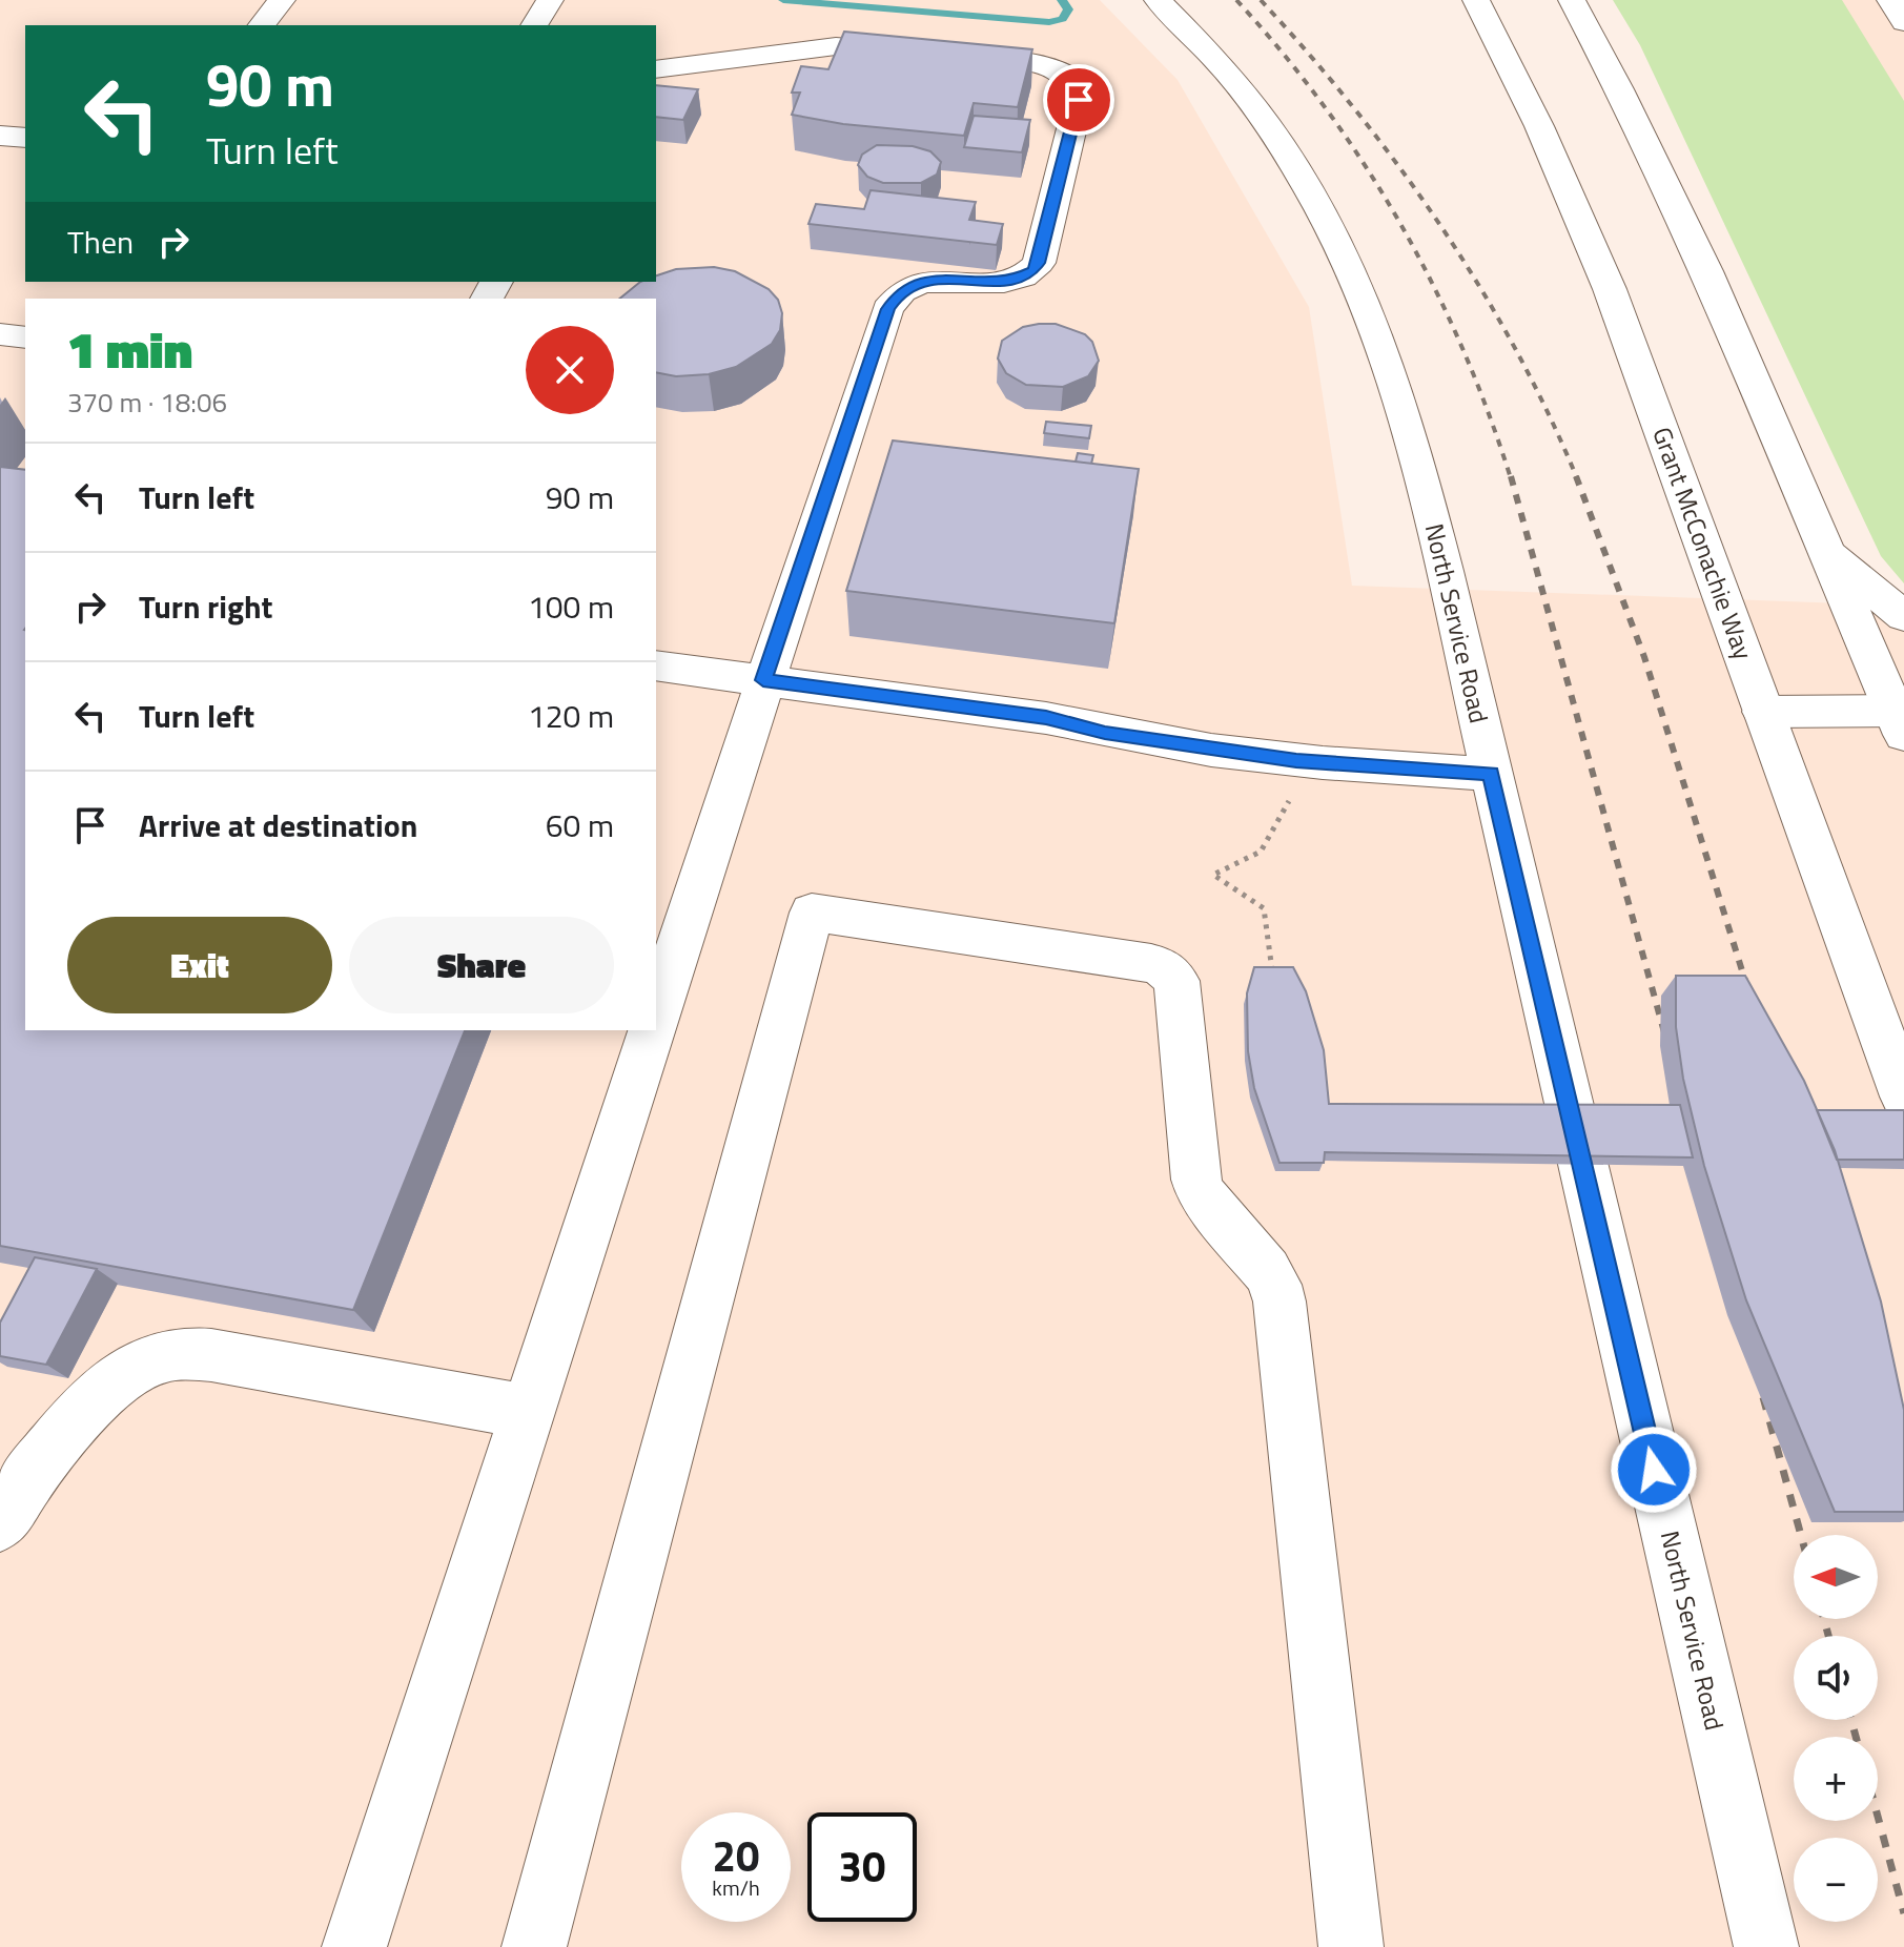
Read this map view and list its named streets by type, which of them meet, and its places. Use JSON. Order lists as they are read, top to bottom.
{
  "streets": {
    "main road": ["Grant McConachie Way", "North Service Road"]
  },
  "north": "left",
  "page": {
    "turn": ["90 m", "Turn left"],
    "then": "Then",
    "heading": ["1 min", "370 m · 18:06"],
    "list": [
      {
        "name": "Turn left",
        "value": "90 m"
      },
      {
        "name": "Turn right",
        "value": "100 m"
      },
      {
        "name": "Turn left",
        "value": "120 m"
      },
      {
        "name": "Arrive at destination",
        "value": "60 m"
      }
    ],
    "buttons": ["Exit", "Share"],
    "map_buttons": ["+", "−"],
    "speed": "20 km/h",
    "limit": "30"
  }
}
